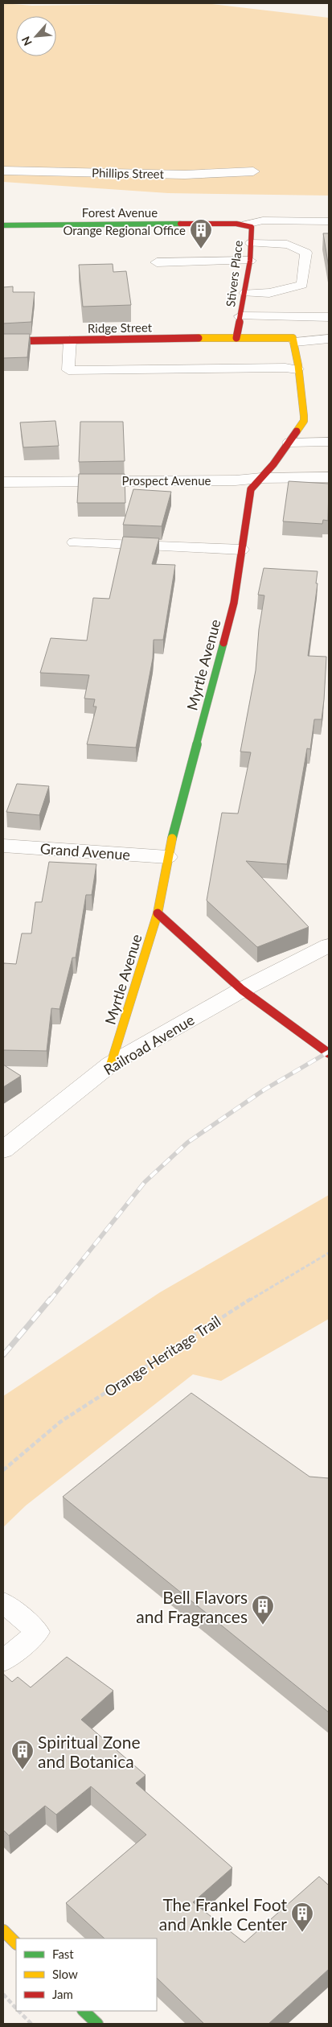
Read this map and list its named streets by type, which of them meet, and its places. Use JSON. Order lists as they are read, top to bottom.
{
  "streets": {
    "street": [
      "Phillips Street",
      "Forest Avenue",
      "Stivers Place",
      "Ridge Street",
      "Prospect Avenue",
      "Myrtle Avenue",
      "Grand Avenue",
      "Railroad Avenue"
    ],
    "path": ["Orange Heritage Trail"]
  },
  "crossings": [
    ["Forest Avenue", "Stivers Place"],
    ["Stivers Place", "Ridge Street"],
    ["Prospect Avenue", "Myrtle Avenue"],
    ["Myrtle Avenue", "Grand Avenue"],
    ["Myrtle Avenue", "Railroad Avenue"]
  ],
  "places": {
    "building": [
      "Orange Regional Office",
      "Bell Flavors and Fragrances",
      "Spiritual Zone and Botanica",
      "The Frankel Foot and Ankle Center"
    ]
  },
  "legend": ["Fast", "Slow", "Jam"],
  "north": "bottom left"
}
